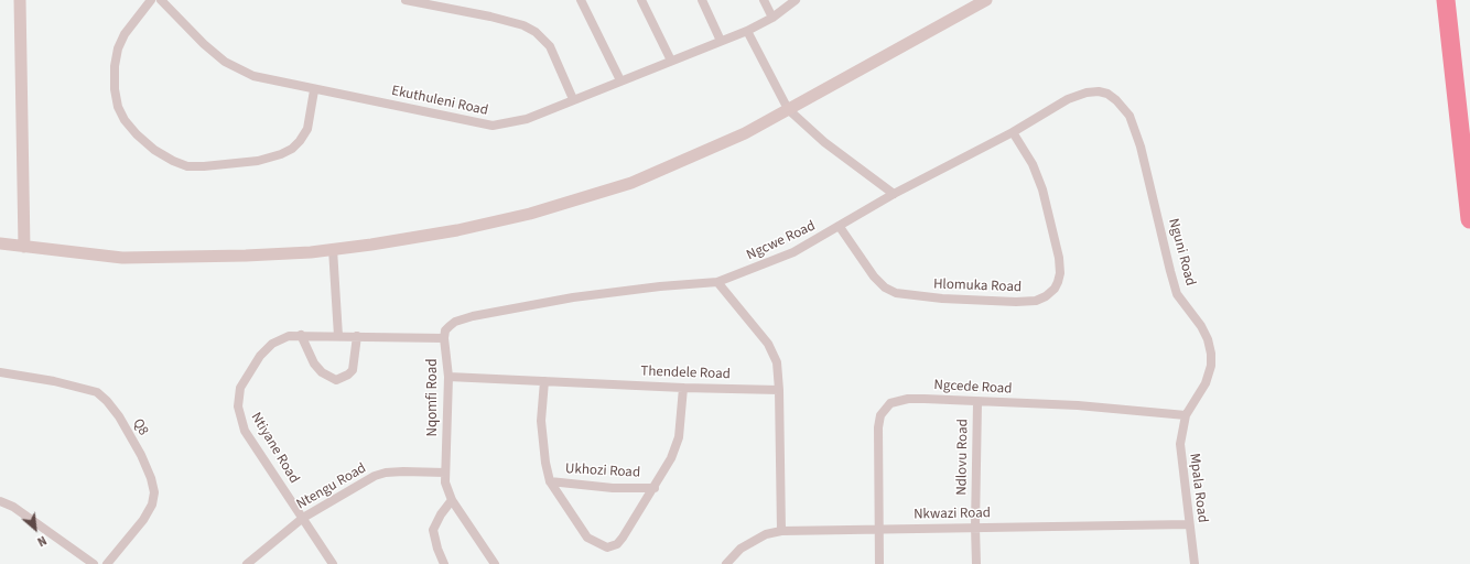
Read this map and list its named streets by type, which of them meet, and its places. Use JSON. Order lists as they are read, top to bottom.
{
  "streets": {
    "street": [
      "Ekuthuleni Road",
      "Ngcwe Road",
      "Nguni Road",
      "Hlomuka Road",
      "Thendele Road",
      "Ngcede Road",
      "Nqomfi Road",
      "Q8",
      "Ntiyane Road",
      "Ndlovu Road",
      "Ukhozi Road",
      "Ntengu Road",
      "Mpala Road",
      "Nkwazi Road"
    ]
  },
  "crossings": [
    ["Ngcwe Road", "Nguni Road"],
    ["Ngcwe Road", "Hlomuka Road"],
    ["Ngcwe Road", "Nqomfi Road"],
    ["Nguni Road", "Ngcede Road"],
    ["Nguni Road", "Mpala Road"],
    ["Thendele Road", "Nqomfi Road"],
    ["Thendele Road", "Ukhozi Road"],
    ["Ngcede Road", "Ndlovu Road"],
    ["Ngcede Road", "Mpala Road"],
    ["Ngcede Road", "Nkwazi Road"],
    ["Nqomfi Road", "Ntiyane Road"],
    ["Nqomfi Road", "Ntengu Road"],
    ["Ntiyane Road", "Ntengu Road"],
    ["Ndlovu Road", "Nkwazi Road"],
    ["Mpala Road", "Nkwazi Road"]
  ],
  "north": "bottom right"
}
